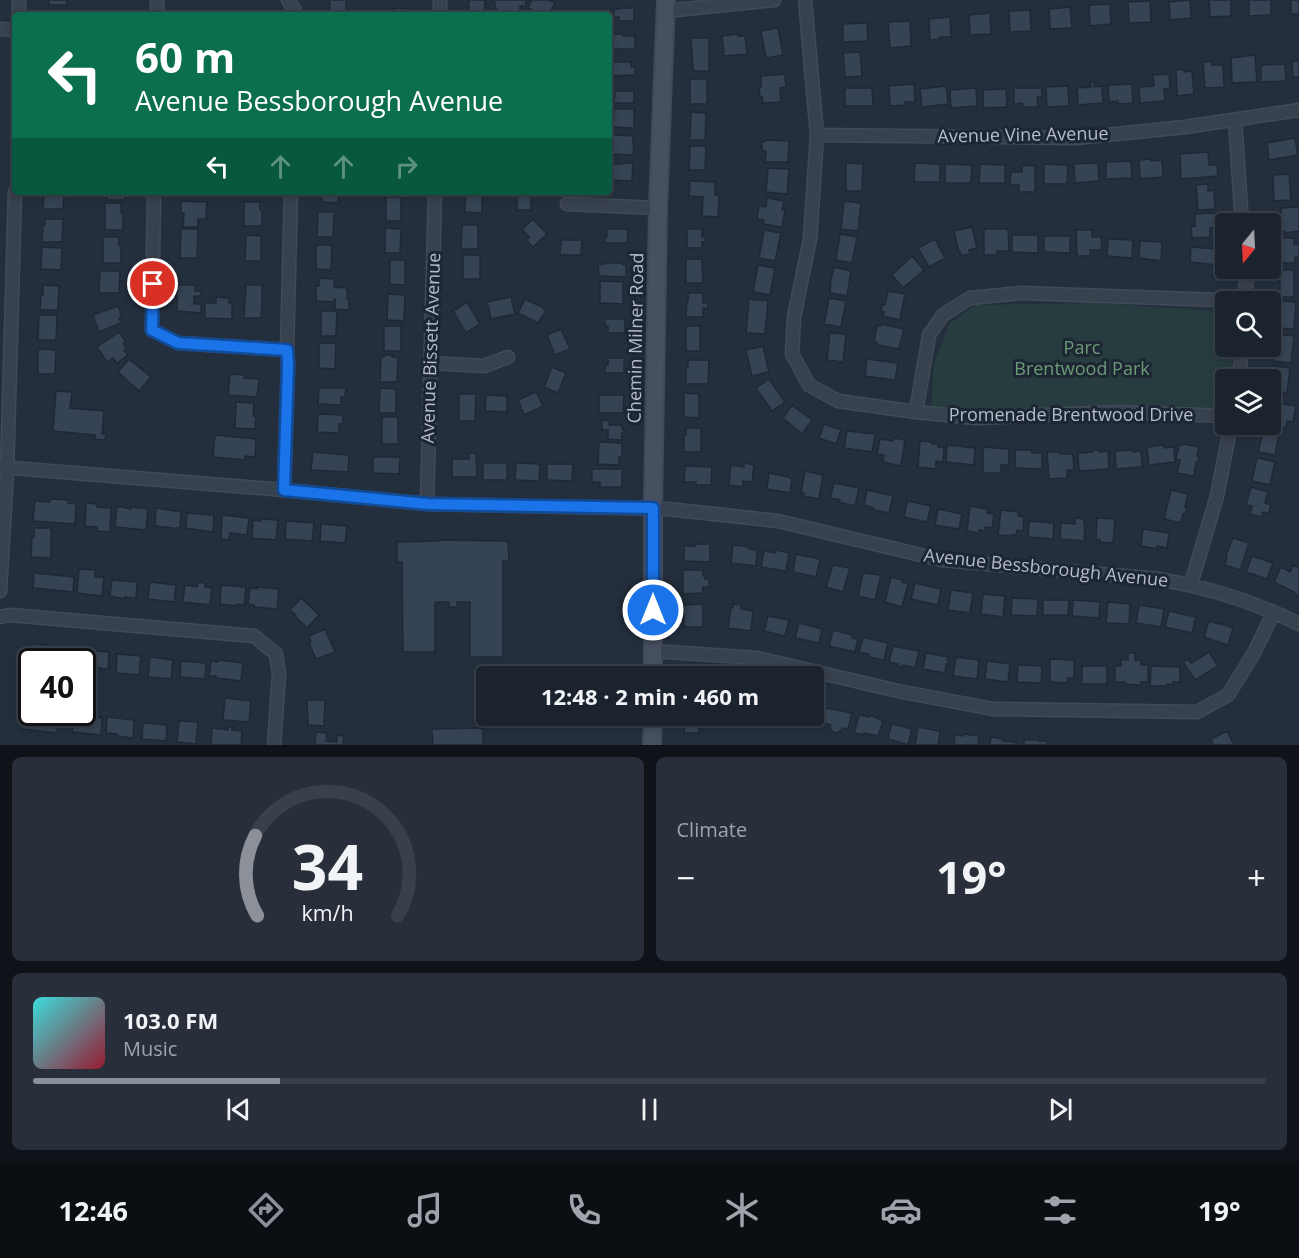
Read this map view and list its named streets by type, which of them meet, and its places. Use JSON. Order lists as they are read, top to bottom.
{
  "streets": {
    "street": [
      "Avenue Vine Avenue",
      "Chemin Milner Road",
      "Avenue Bissett Avenue",
      "Promenade Brentwood Drive",
      "Avenue Bessborough Avenue"
    ]
  },
  "crossings": [
    ["Avenue Vine Avenue", "Promenade Brentwood Drive"],
    ["Chemin Milner Road", "Avenue Bessborough Avenue"],
    ["Avenue Bissett Avenue", "Avenue Bessborough Avenue"]
  ],
  "parks": ["Parc Brentwood Park"],
  "north": "bottom",
  "page": {
    "turn": ["60 m", "Avenue Bessborough Avenue"],
    "limit": "40",
    "trip": "12:48 · 2 min · 460 m",
    "tile": "Climate",
    "heat": ["−", "19°", "+"],
    "song": ["103.0 FM", "Music"],
    "tabs": ["12:46", "19°"],
    "gauge": ["34", "km/h"]
  }
}
